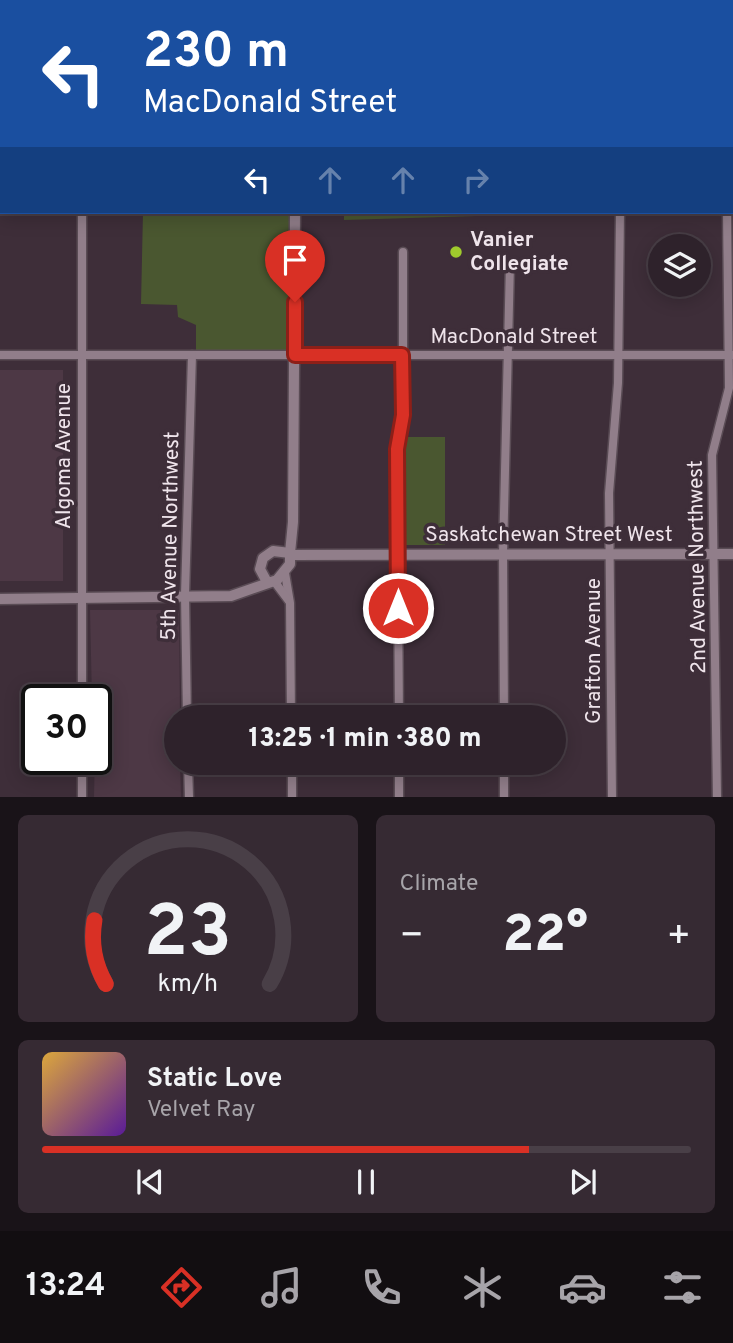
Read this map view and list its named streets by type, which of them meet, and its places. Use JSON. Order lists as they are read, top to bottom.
{
  "streets": {
    "street": [
      "MacDonald Street",
      "Algoma Avenue",
      "Saskatchewan Street West",
      "5th Avenue Northwest",
      "2nd Avenue Northwest",
      "Grafton Avenue"
    ]
  },
  "crossings": [
    ["MacDonald Street", "Algoma Avenue"],
    ["MacDonald Street", "5th Avenue Northwest"],
    ["MacDonald Street", "2nd Avenue Northwest"],
    ["MacDonald Street", "Grafton Avenue"],
    ["Saskatchewan Street West", "2nd Avenue Northwest"],
    ["Saskatchewan Street West", "Grafton Avenue"]
  ],
  "places": ["Vanier Collegiate"],
  "page": {
    "turn": ["230 m", "MacDonald Street"],
    "limit": "30",
    "trip": "13:25 · 1 min · 380 m",
    "tile": "Climate",
    "heat": ["−", "22°", "+"],
    "song": ["Static Love", "Velvet Ray"],
    "tabs": "13:24",
    "gauge": ["23", "km/h"]
  }
}
